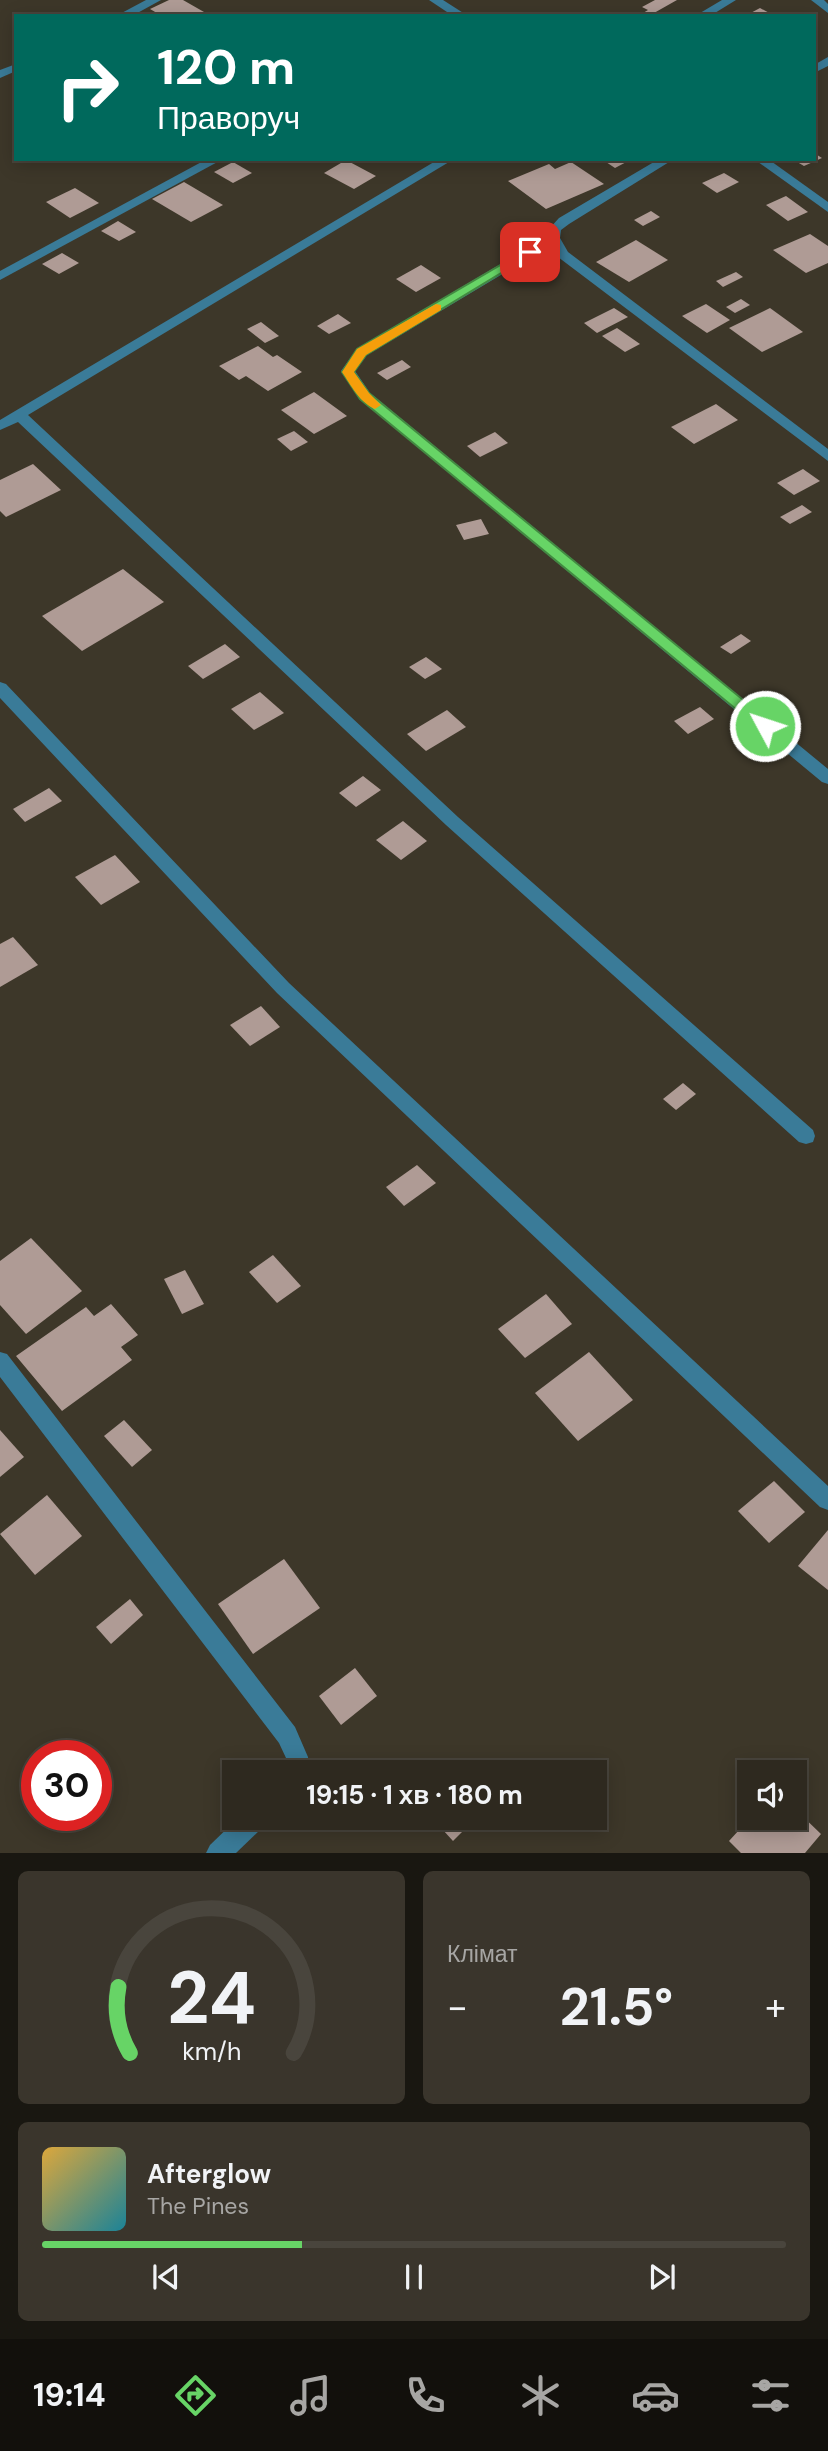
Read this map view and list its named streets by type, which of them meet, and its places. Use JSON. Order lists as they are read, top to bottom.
{
  "page": {
    "turn": ["120 m", "Праворуч"],
    "limit": "30",
    "trip": "19:15 · 1 хв · 180 m",
    "tile": "Клімат",
    "heat": ["−", "21.5°", "+"],
    "song": ["Afterglow", "The Pines"],
    "tabs": "19:14",
    "gauge": ["24", "km/h"]
  }
}
